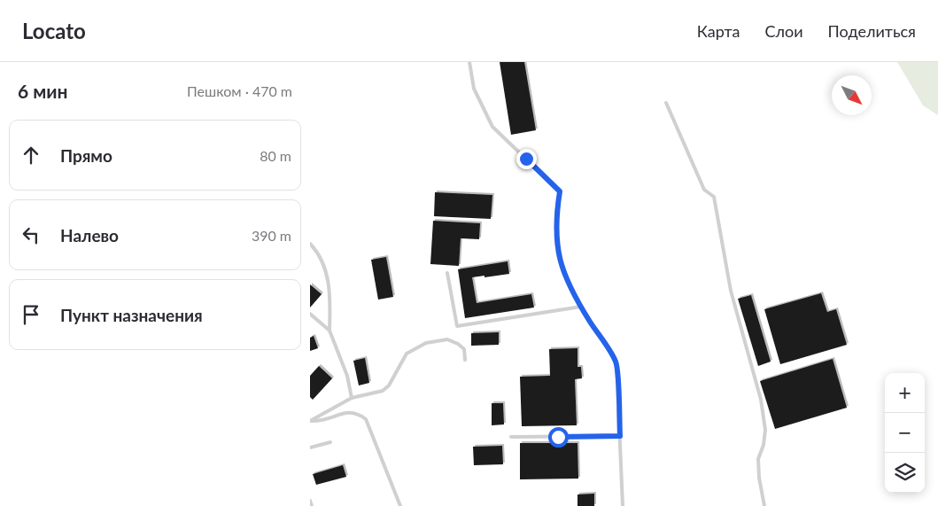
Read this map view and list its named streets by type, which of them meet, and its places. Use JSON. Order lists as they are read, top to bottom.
{
  "north": "bottom right",
  "page": {
    "header": "Locato",
    "nav": ["Карта", "Слои", "Поделиться"],
    "heading": ["6 мин", "Пешком · 470 m"],
    "list": [
      ["Прямо", "80 m"],
      ["Налево", "390 m"],
      "Пункт назначения"
    ],
    "map_buttons": ["+", "−"]
  }
}
